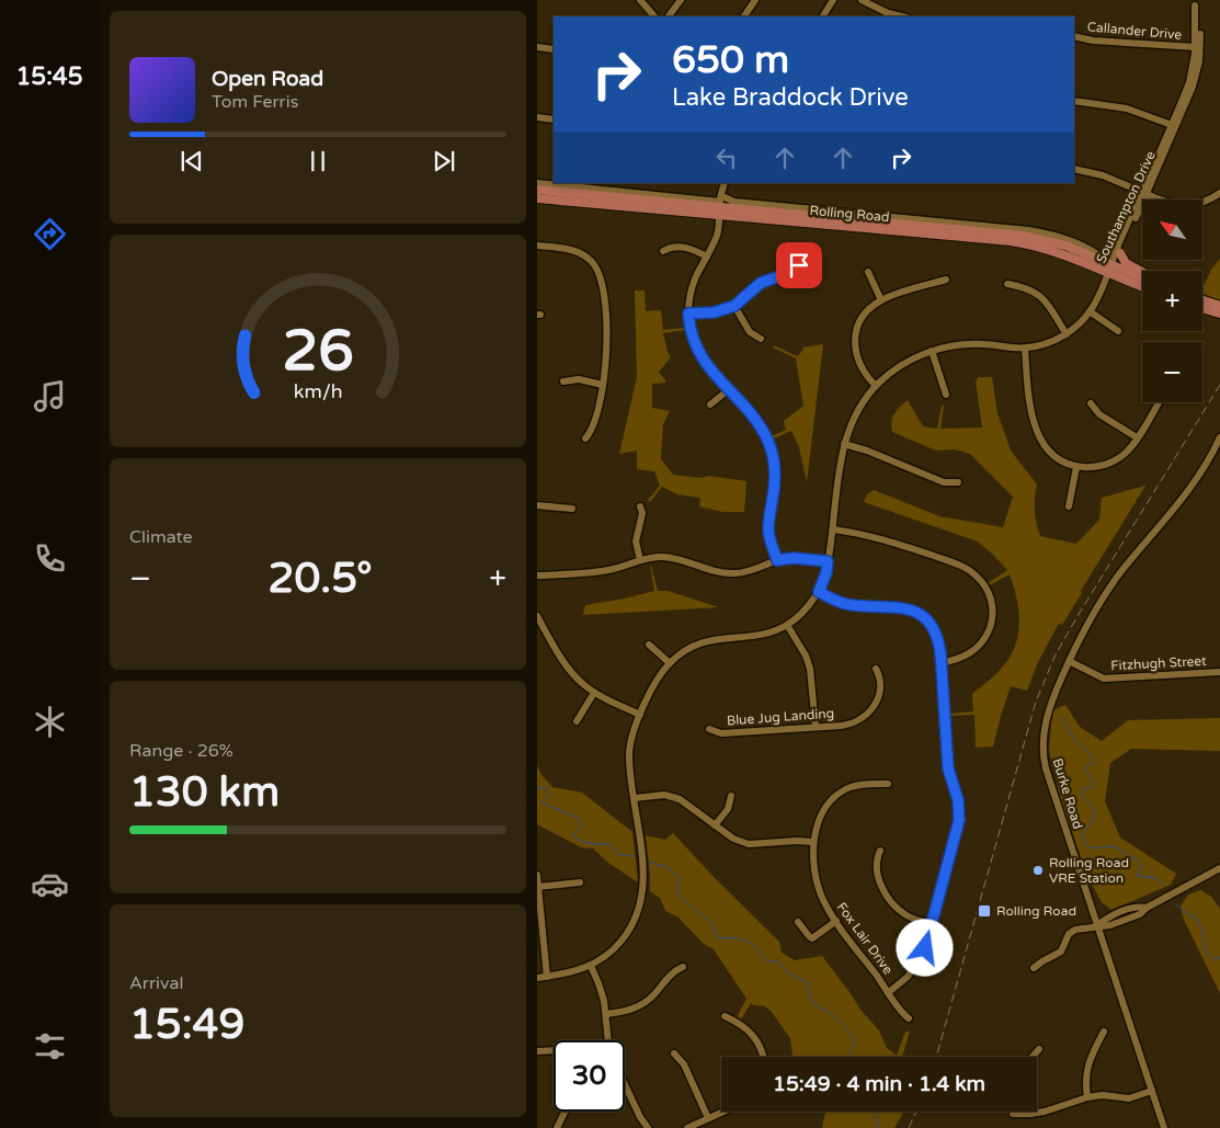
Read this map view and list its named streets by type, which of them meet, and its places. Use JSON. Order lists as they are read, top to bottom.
{
  "streets": {
    "main road": ["Rolling Road"],
    "street": [
      "Callander Drive",
      "Southampton Drive",
      "Fitzhugh Street",
      "Blue Jug Landing",
      "Burke Road",
      "Fox Lair Drive"
    ]
  },
  "crossings": [
    ["Callander Drive", "Southampton Drive"],
    ["Southampton Drive", "Rolling Road"],
    ["Fitzhugh Street", "Burke Road"]
  ],
  "places": {
    "other": ["Rolling Road VRE Station"],
    "transit": ["Rolling Road"]
  },
  "north": "top left",
  "page": {
    "tabs": "15:45",
    "turn": ["650 m", "Lake Braddock Drive"],
    "song": ["Open Road", "Tom Ferris"],
    "map_buttons": ["+", "−"],
    "tile": [
      "Climate",
      ["Range · 26%", "130 km"],
      ["Arrival", "15:49"]
    ],
    "heat": ["−", "20.5°", "+"],
    "limit": "30",
    "trip": "15:49 · 4 min · 1.4 km",
    "gauge": ["26", "km/h"]
  }
}
